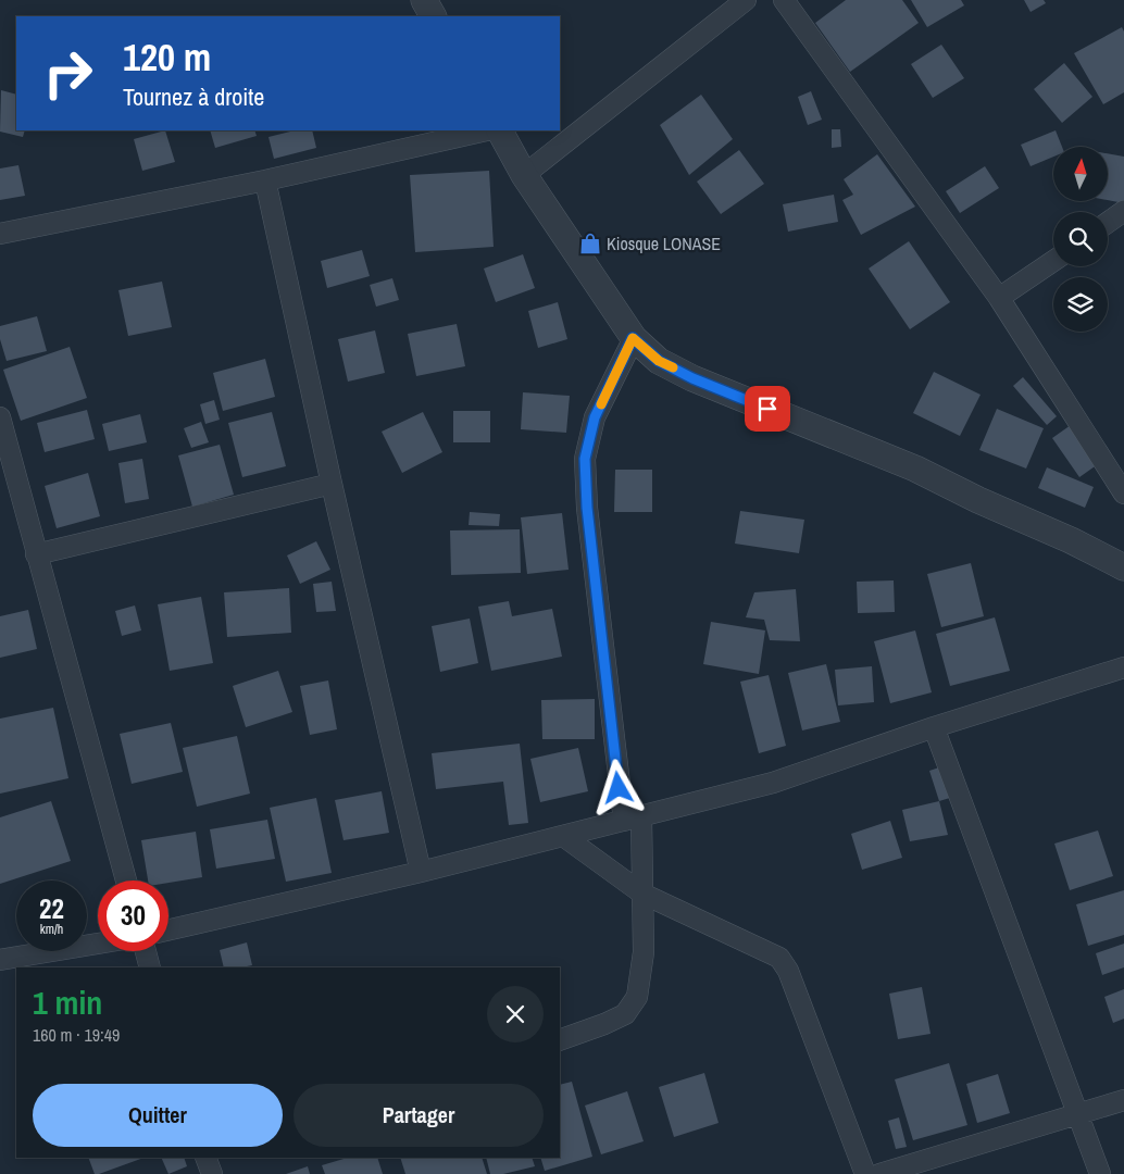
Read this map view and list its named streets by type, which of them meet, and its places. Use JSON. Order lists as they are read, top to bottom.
{
  "places": {
    "shop": ["Kiosque LONASE"]
  },
  "north": "top",
  "page": {
    "turn": ["120 m", "Tournez à droite"],
    "speed": "22 km/h",
    "limit": "30",
    "heading": ["1 min", "160 m · 19:49"],
    "buttons": ["Quitter", "Partager"]
  }
}
